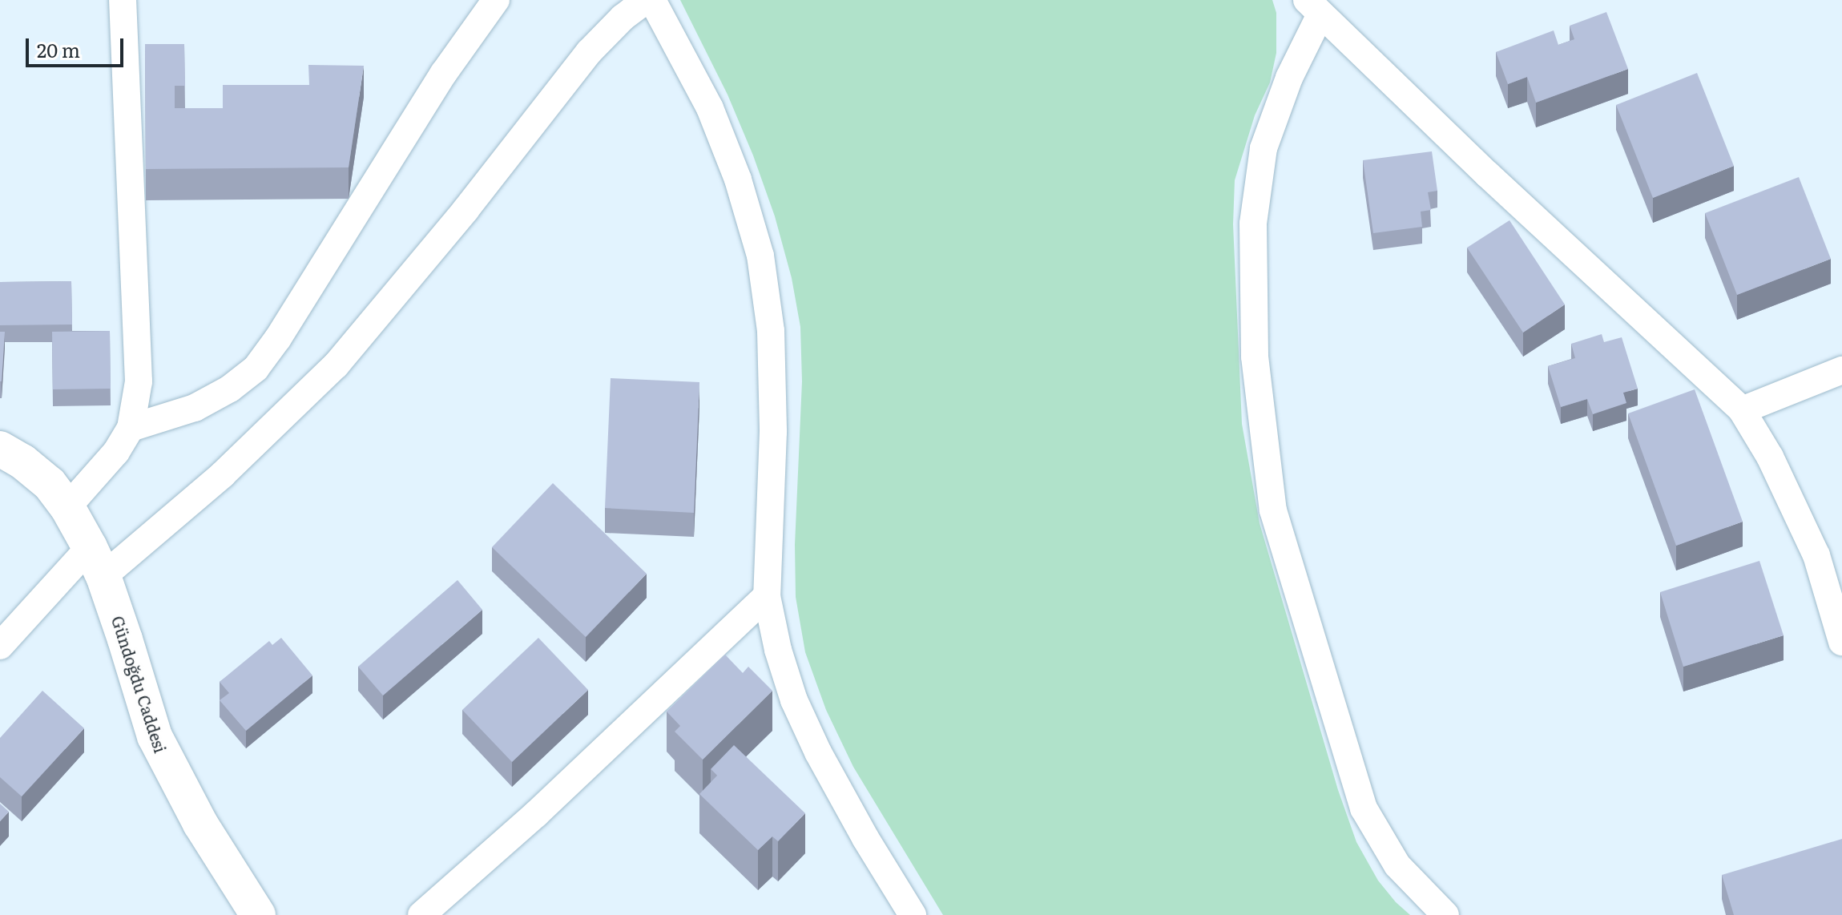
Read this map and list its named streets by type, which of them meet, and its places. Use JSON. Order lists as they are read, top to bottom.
{
  "streets": {
    "street": ["Gündoğdu Caddesi"]
  },
  "scale_bar": "20 m"
}
